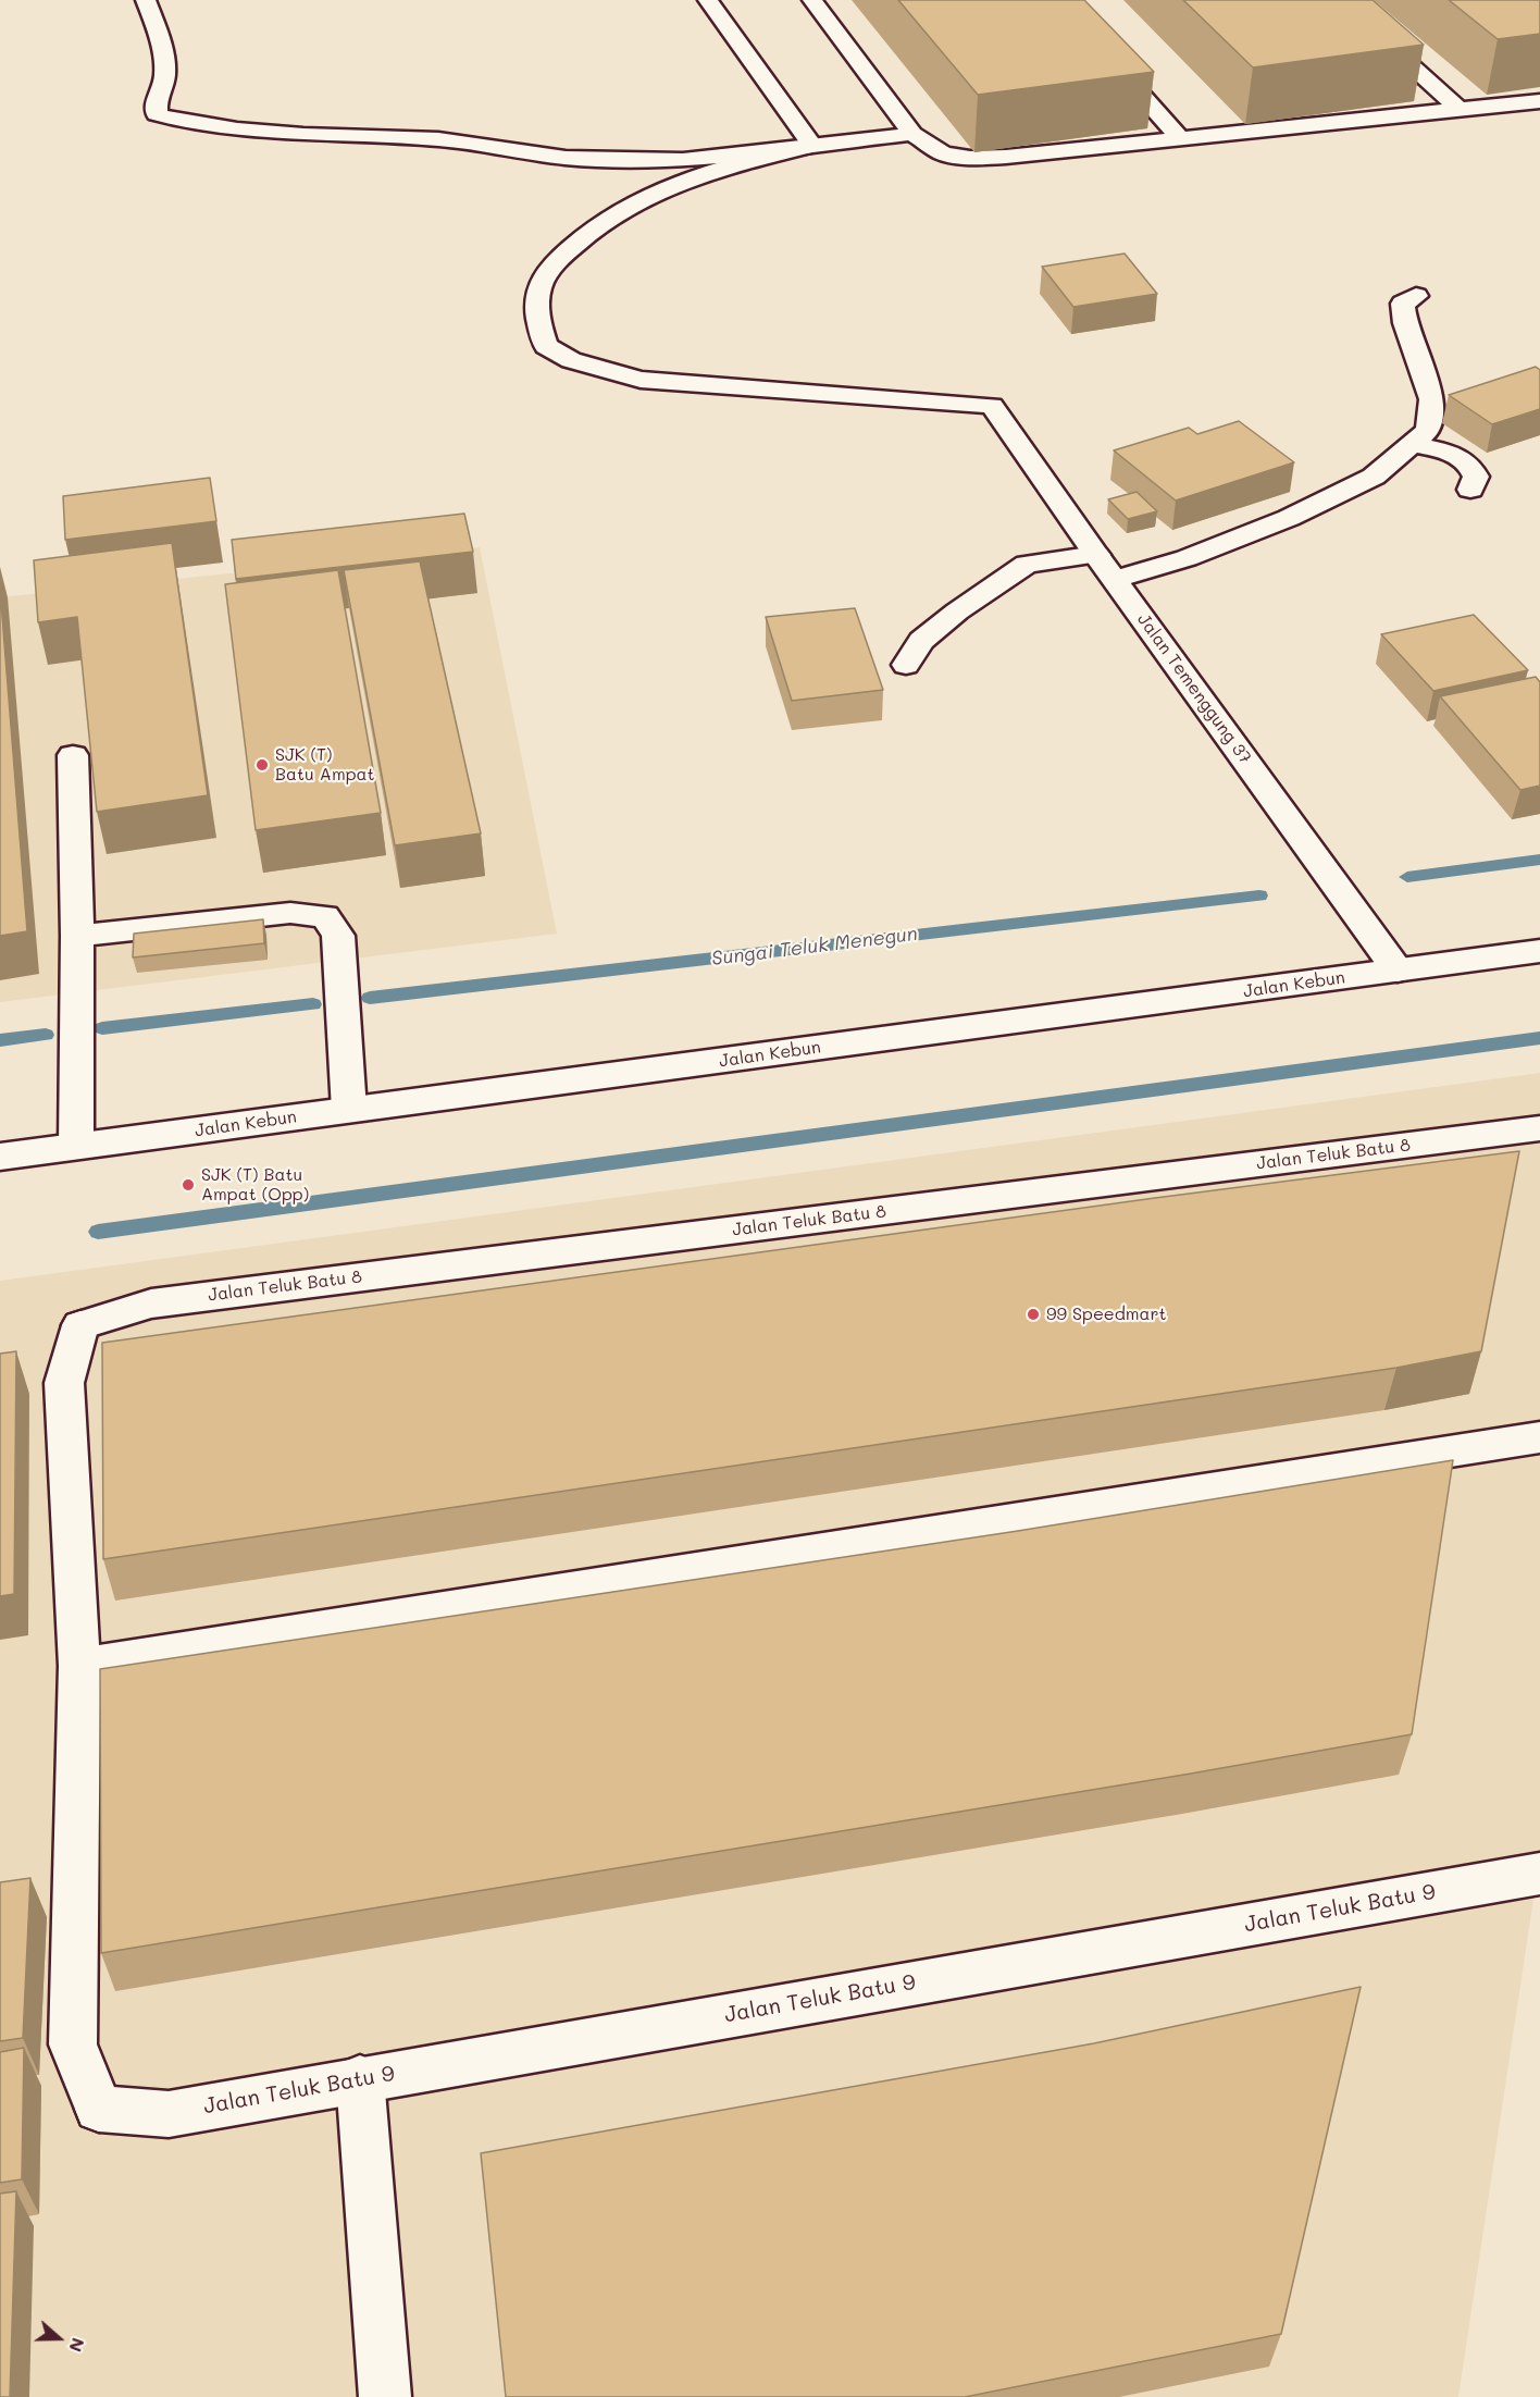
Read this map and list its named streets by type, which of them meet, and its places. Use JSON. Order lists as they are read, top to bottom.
{
  "streets": {
    "street": [
      "Jalan Temenggung 37",
      "Jalan Kebun",
      "Jalan Teluk Batu 8",
      "Jalan Teluk Batu 9"
    ]
  },
  "crossings": [
    ["Jalan Temenggung 37", "Jalan Kebun"],
    ["Jalan Teluk Batu 8", "Jalan Teluk Batu 9"]
  ],
  "water": ["Sungai Teluk Menegun"],
  "places": ["SJK (T) Batu Ampat", "SJK (T) Batu Ampat (Opp)", "99 Speedmart"],
  "north": "right"
}
